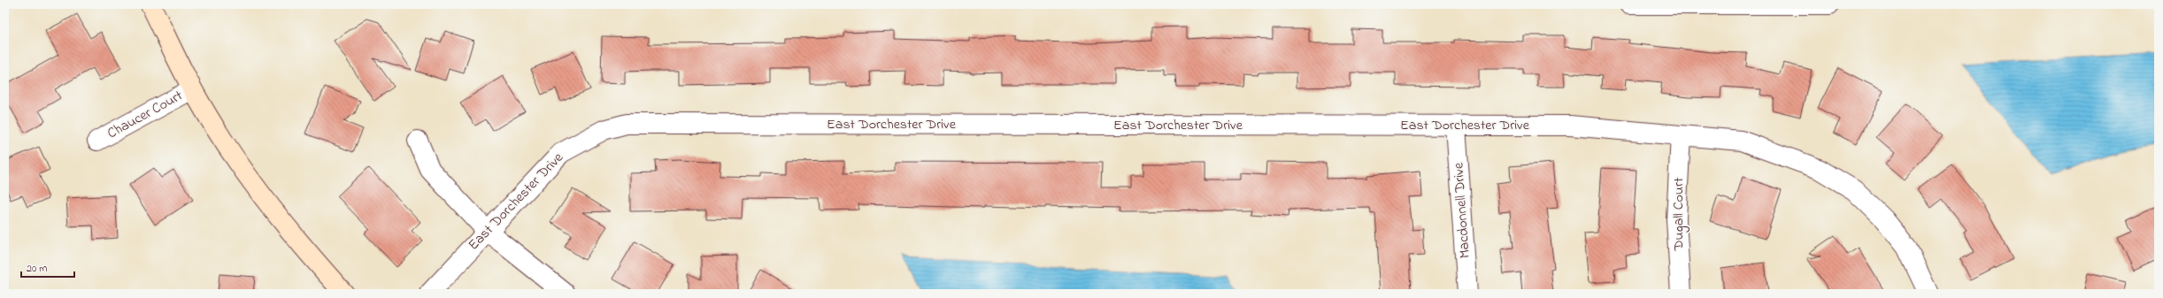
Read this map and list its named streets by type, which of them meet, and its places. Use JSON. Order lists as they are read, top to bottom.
{
  "streets": {
    "street": [
      "Chaucer Court",
      "East Dorchester Drive",
      "Macdonnell Drive",
      "Dugall Court"
    ]
  },
  "crossings": [
    ["East Dorchester Drive", "Macdonnell Drive"],
    ["East Dorchester Drive", "Dugall Court"]
  ],
  "scale_bar": "20 m"
}
